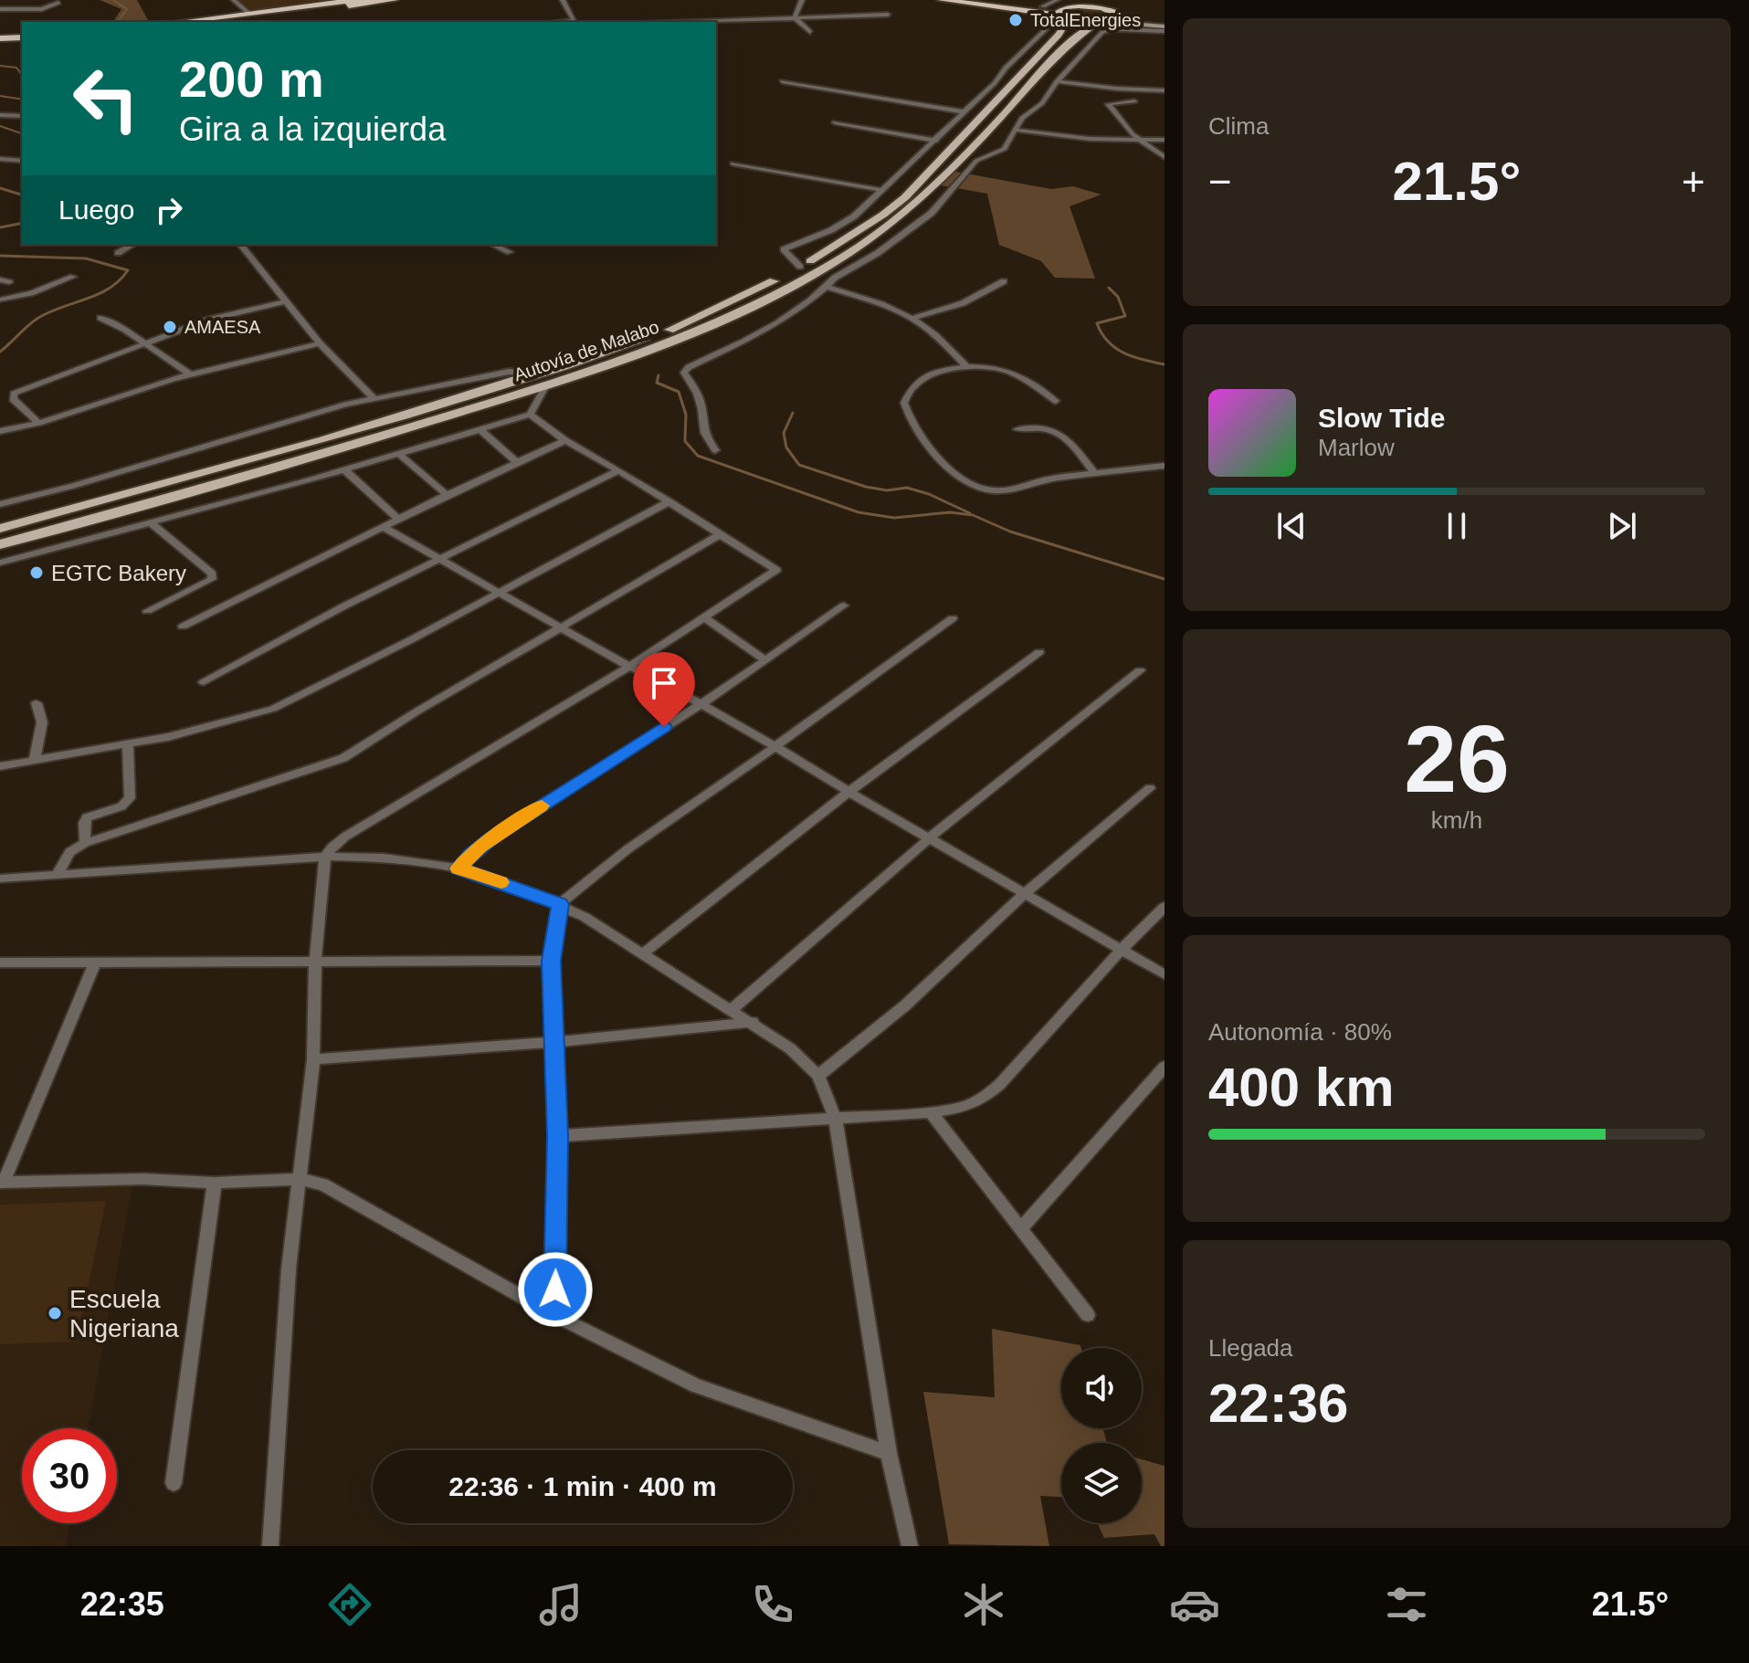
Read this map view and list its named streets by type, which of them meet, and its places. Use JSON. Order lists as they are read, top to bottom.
{
  "streets": {
    "main road": ["Autovía de Malabo"]
  },
  "places": [
    "TotalEnergies",
    "AMAESA",
    "EGTC Bakery",
    "Escuela Nigeriana"
  ],
  "page": {
    "tile": [
      "Clima",
      ["26", "km/h"],
      ["Autonomía · 80%", "400 km"],
      ["Llegada", "22:36"]
    ],
    "turn": ["200 m", "Gira a la izquierda"],
    "heat": ["−", "21.5°", "+"],
    "then": "Luego",
    "song": ["Slow Tide", "Marlow"],
    "limit": "30",
    "trip": "22:36 · 1 min · 400 m",
    "tabs": ["22:35", "21.5°"]
  }
}
